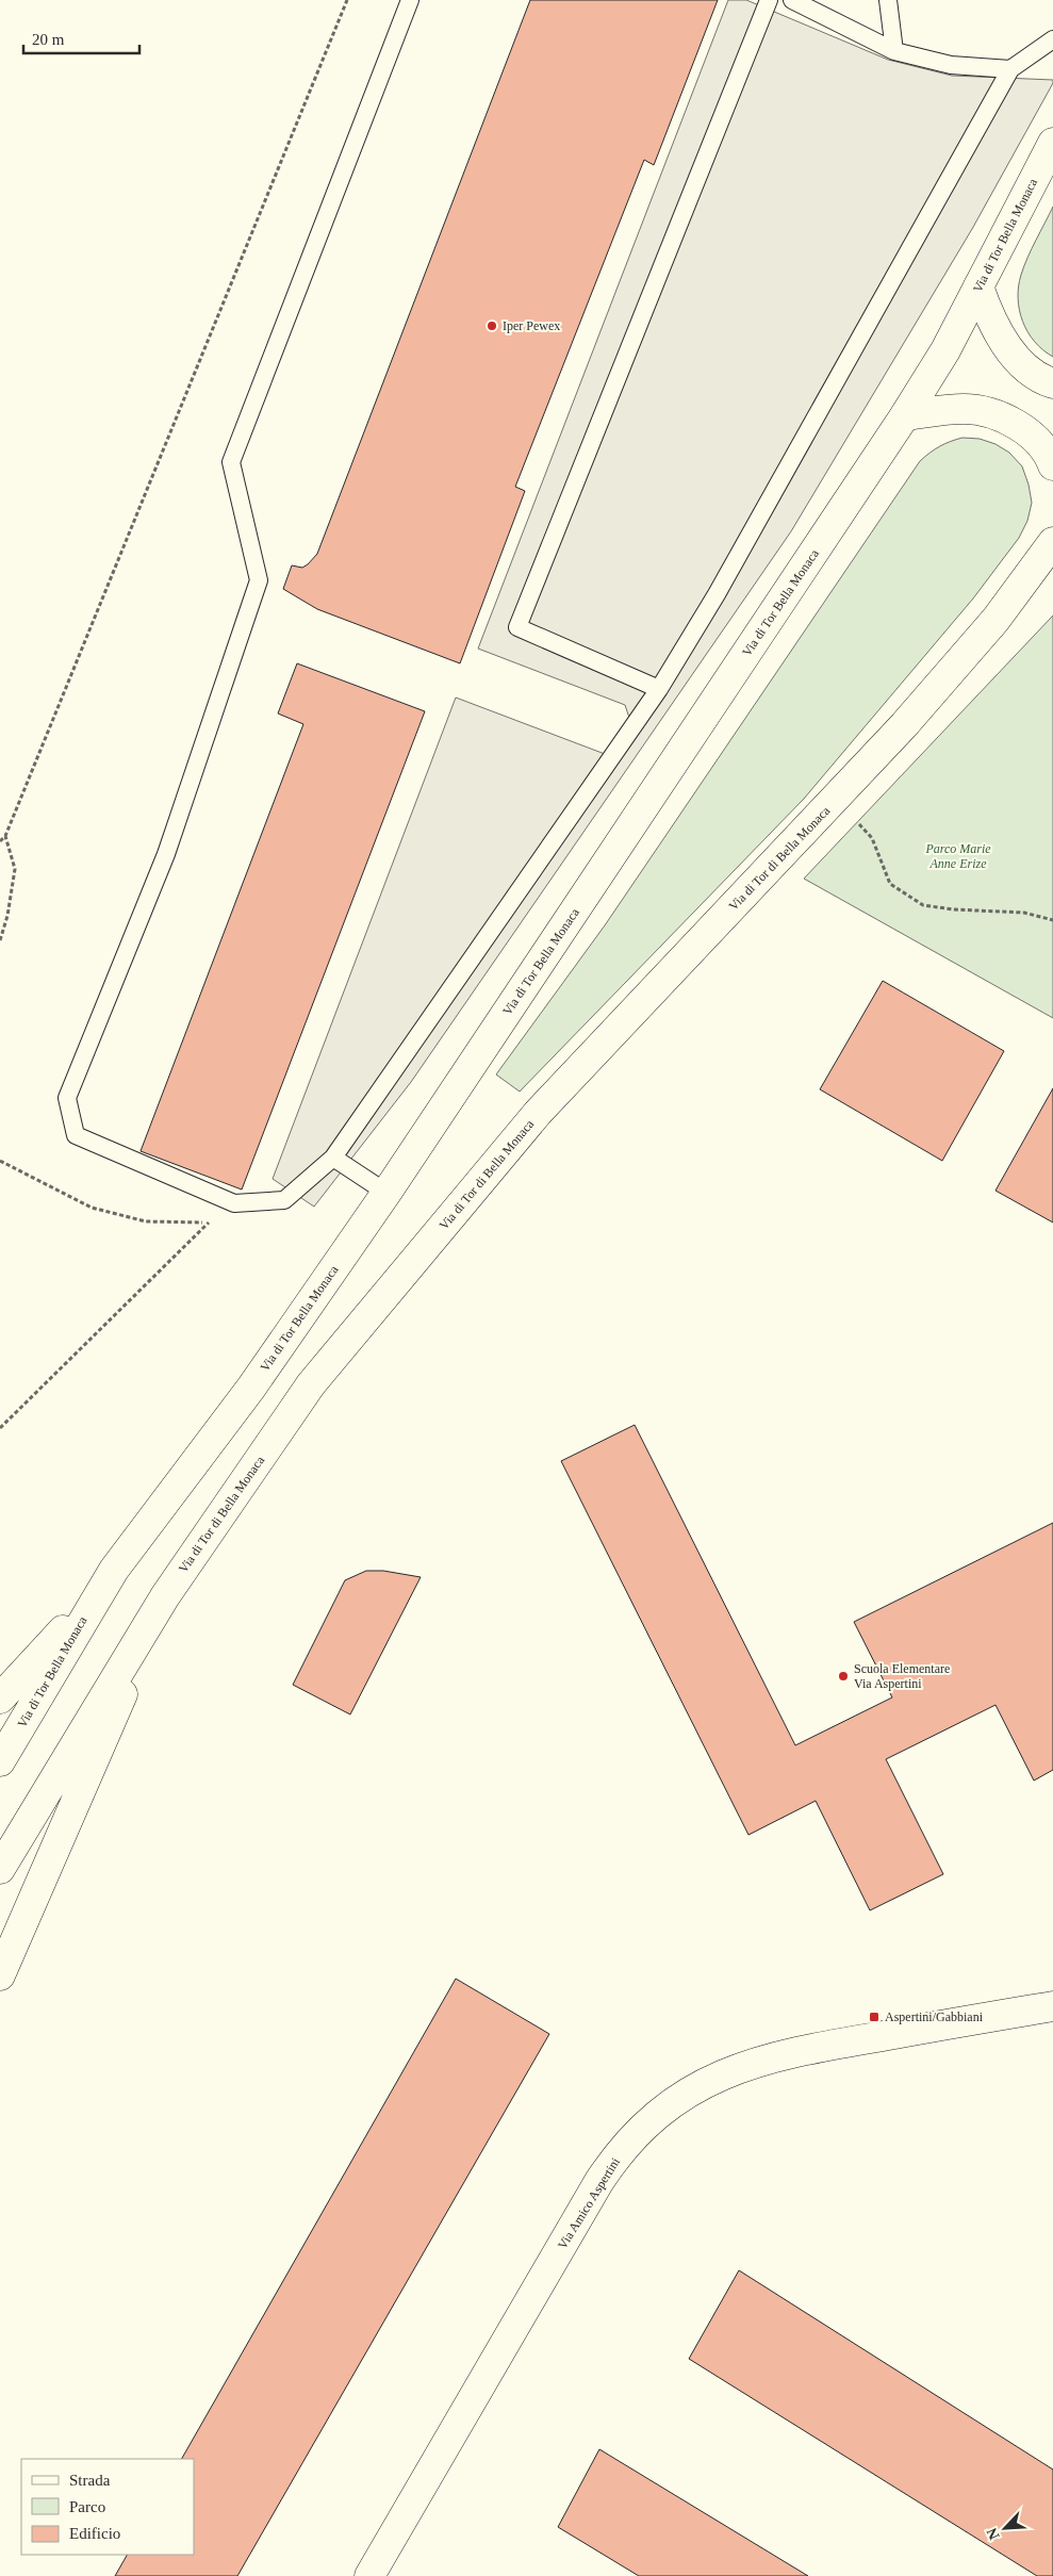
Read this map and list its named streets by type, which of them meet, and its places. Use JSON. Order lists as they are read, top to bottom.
{
  "streets": {
    "main road": ["Via di Tor Bella Monaca", "Via di Tor di Bella Monaca", "Via Amico Aspertini"]
  },
  "parks": ["Parco Marie Anne Erize"],
  "places": {
    "other": ["Iper Pewex", "Scuola Elementare Via Aspertini"],
    "transit": ["Aspertini/Gabbiani"]
  },
  "legend": ["Strada", "Parco", "Edificio"],
  "scale_bar": "20 m",
  "north": "bottom left"
}
